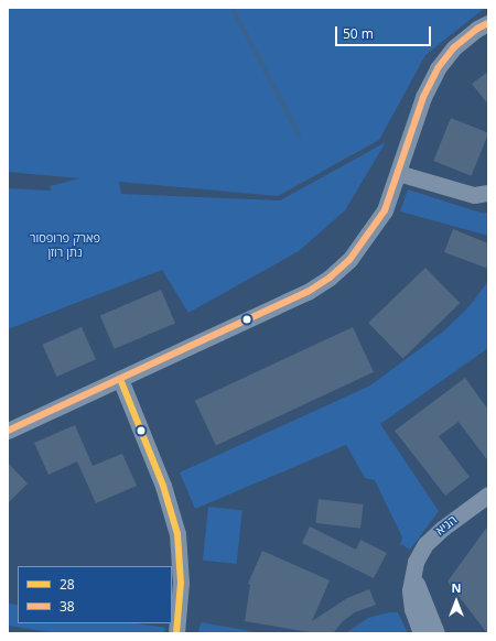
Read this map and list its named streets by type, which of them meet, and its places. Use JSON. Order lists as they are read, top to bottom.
{
  "streets": {
    "street": ["הגיא"]
  },
  "parks": ["פארק פרופסור נתן רוזן"],
  "lines": ["transit line 38", "transit line 28"],
  "legend": ["28", "38"],
  "scale_bar": "50 m",
  "north": "top"
}
